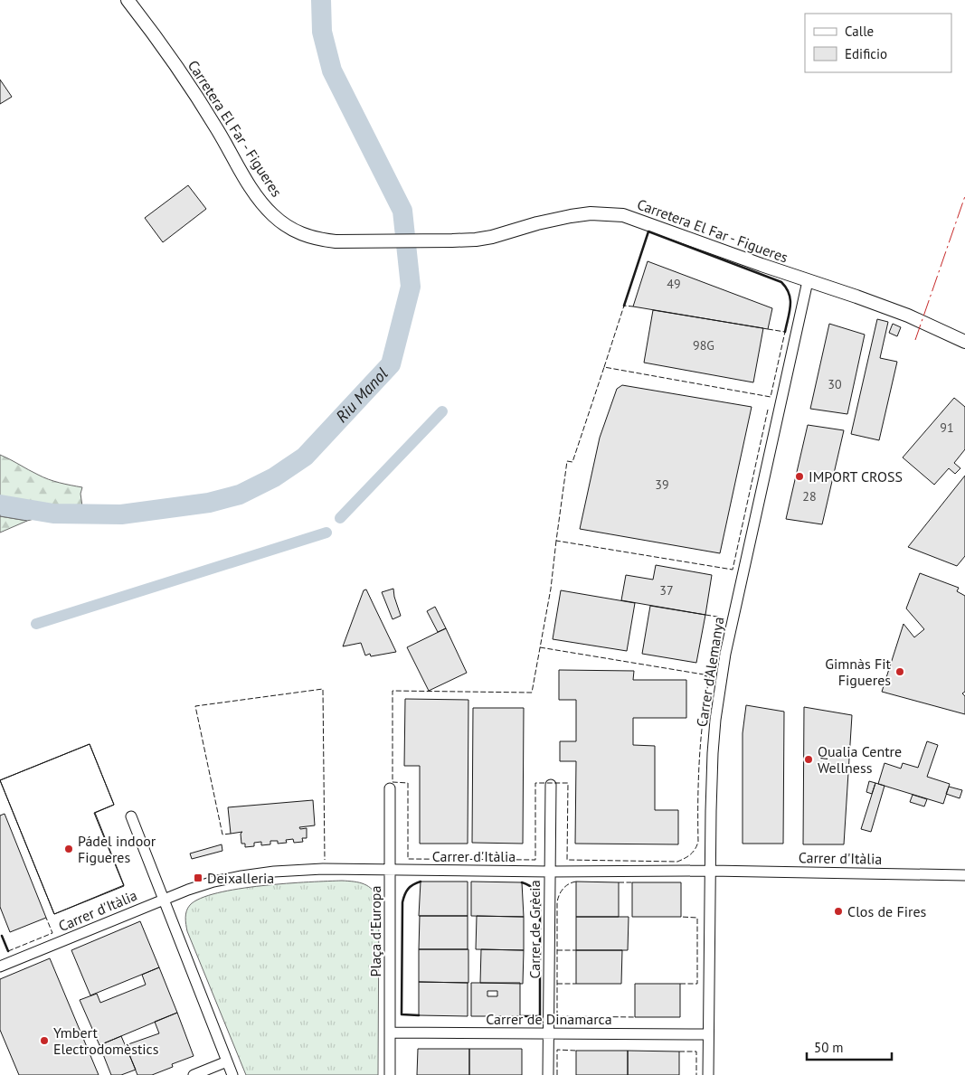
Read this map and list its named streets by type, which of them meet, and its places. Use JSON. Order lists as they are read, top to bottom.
{
  "streets": {
    "street": [
      "Carretera El Far - Figueres",
      "Carrer d'Alemanya",
      "Carrer d'Itàlia",
      "Carrer de Grècia",
      "Plaça d'Europa",
      "Carrer de Dinamarca"
    ]
  },
  "crossings": [
    ["Carretera El Far - Figueres", "Carrer d'Alemanya"],
    ["Carrer d'Alemanya", "Carrer d'Itàlia"],
    ["Carrer d'Alemanya", "Carrer de Dinamarca"],
    ["Carrer d'Itàlia", "Carrer de Grècia"],
    ["Carrer d'Itàlia", "Plaça d'Europa"],
    ["Carrer de Grècia", "Carrer de Dinamarca"],
    ["Plaça d'Europa", "Carrer de Dinamarca"]
  ],
  "water": ["Riu Manol"],
  "places": {
    "other": [
      "IMPORT CROSS",
      "Gimnàs Fit Figueres",
      "Qualia Centre Wellness",
      "Pádel indoor Figueres",
      "Clos de Fires",
      "Ymbert Electrodomèstics"
    ],
    "transit": ["Deixalleria"]
  },
  "house_numbers": [
    "49",
    "98G",
    "30",
    "91",
    "39",
    "28",
    "37"
  ],
  "legend": ["Calle", "Edificio"],
  "scale_bar": "50 m"
}
